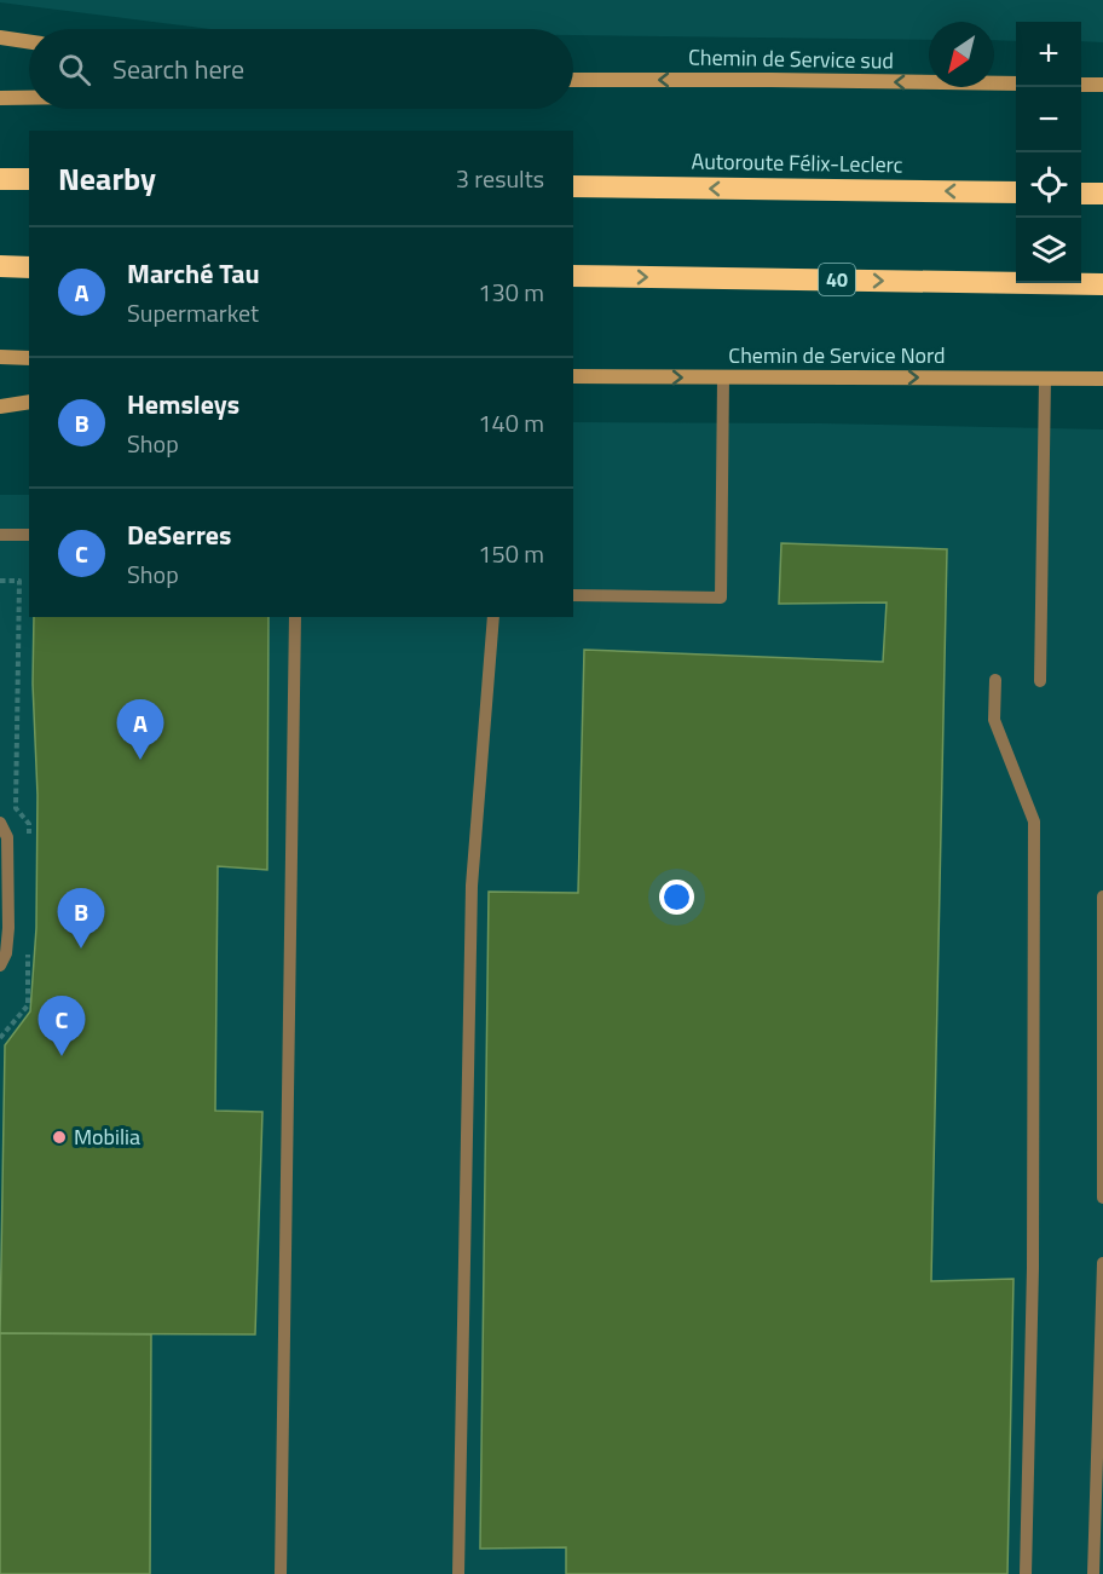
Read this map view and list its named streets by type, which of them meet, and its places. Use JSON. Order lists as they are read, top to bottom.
{
  "streets": {
    "highway": ["Autoroute Félix-Leclerc", "40"],
    "main road": ["Chemin de Service sud", "Chemin de Service Nord"]
  },
  "one_way": ["Chemin de Service sud", "Chemin de Service Nord"],
  "places": ["Mobilia"],
  "north": "bottom left",
  "page": {
    "map_buttons": ["+", "−"],
    "search": "Search here",
    "heading": ["Nearby", "3 results"],
    "list": [
      {
        "mark": "A",
        "name": "Marché Tau",
        "note": "Supermarket",
        "value": "130 m"
      },
      {
        "mark": "B",
        "name": "Hemsleys",
        "note": "Shop",
        "value": "140 m"
      },
      {
        "mark": "C",
        "name": "DeSerres",
        "note": "Shop",
        "value": "150 m"
      }
    ],
    "pins": ["A", "B", "C"]
  }
}
